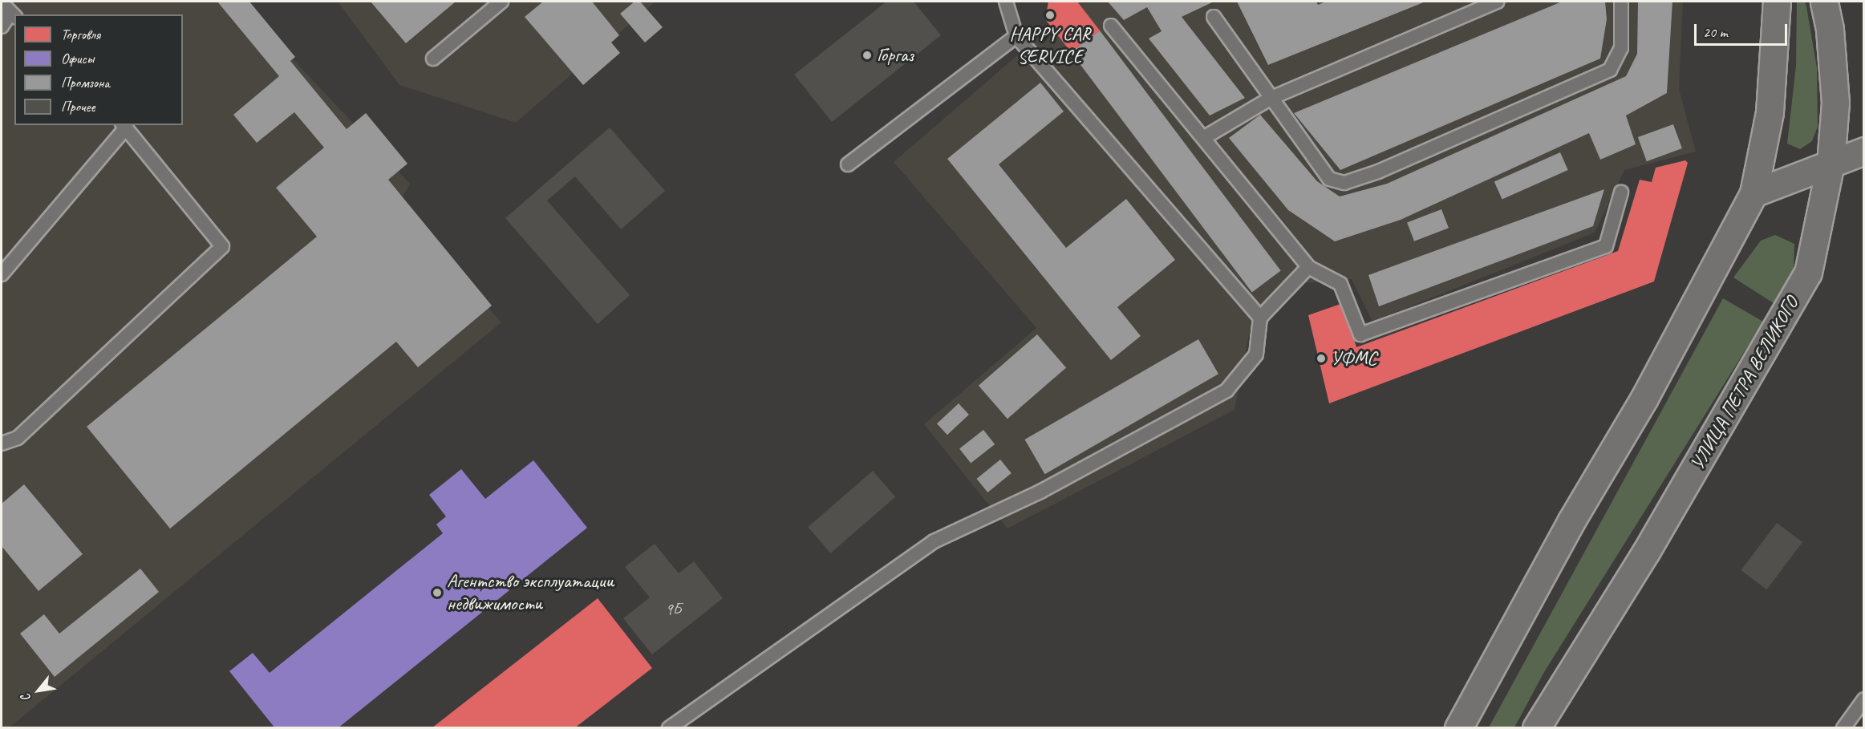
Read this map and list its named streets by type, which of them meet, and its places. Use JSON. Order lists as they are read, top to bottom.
{
  "streets": {
    "street": ["УЛИЦА ПЕТРА ВЕЛИКОГО"]
  },
  "places": [
    "HAPPY CAR SERVICE",
    "Горгаз",
    "УФМС",
    "Агентство эксплуатации недвижимости"
  ],
  "house_numbers": ["9Б"],
  "legend": [
    "Торговля",
    "Офисы",
    "Промзона",
    "Прочее"
  ],
  "scale_bar": "20 m",
  "north": "bottom left"
}
